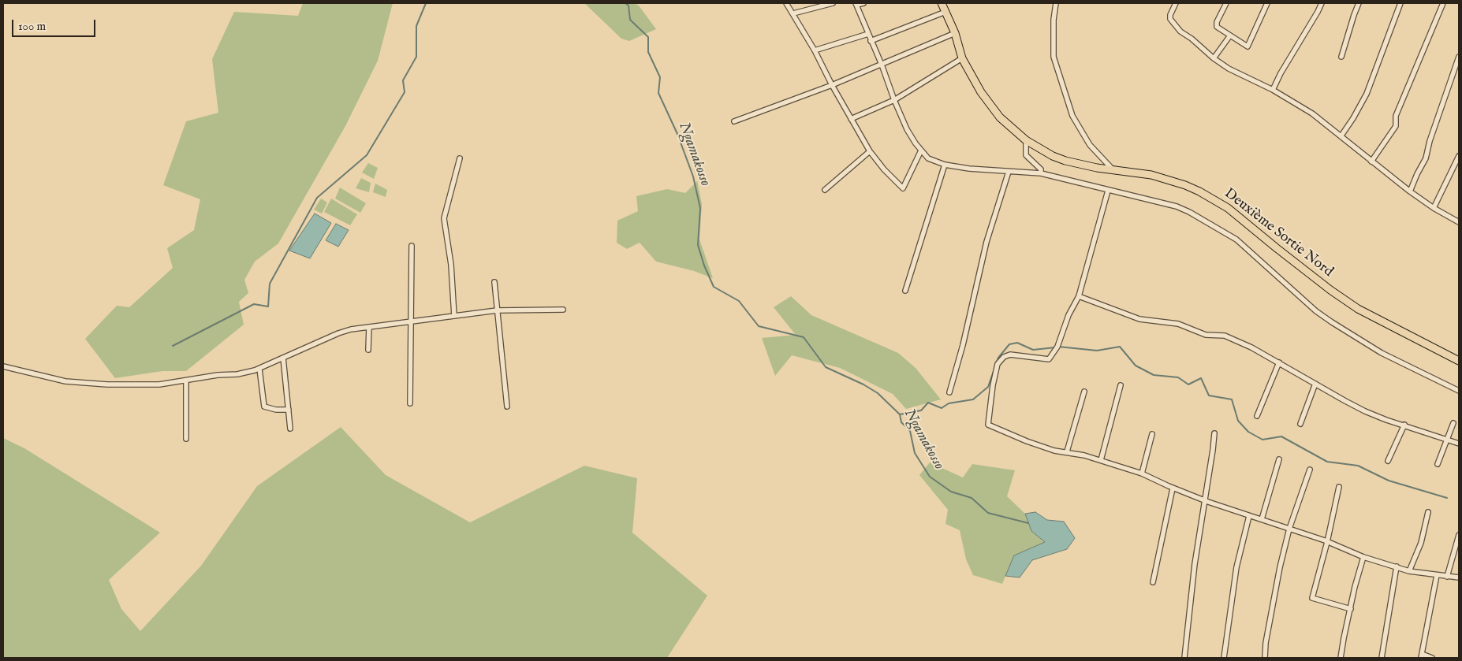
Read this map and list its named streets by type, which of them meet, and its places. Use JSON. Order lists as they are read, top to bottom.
{
  "streets": {
    "main road": ["Deuxième Sortie Nord"]
  },
  "water": ["Ngamakosso"],
  "scale_bar": "100 m"
}
